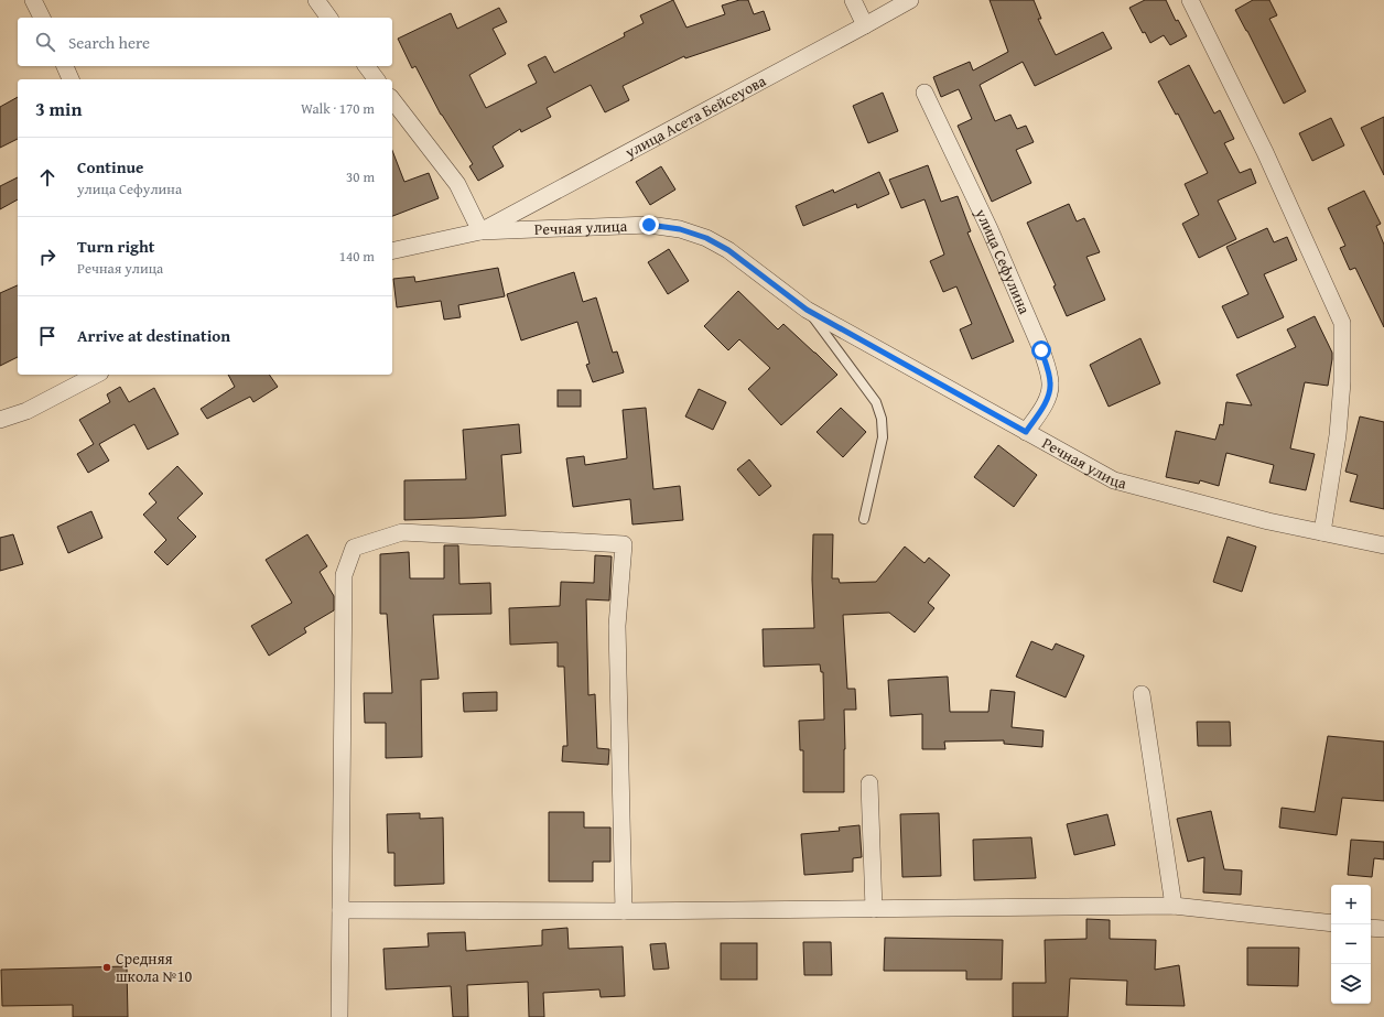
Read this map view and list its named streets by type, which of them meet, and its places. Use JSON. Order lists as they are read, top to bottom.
{
  "streets": {
    "street": ["улица Асета Бейсеуова", "Речная улица", "улица Сефулина"]
  },
  "crossings": [
    ["улица Асета Бейсеуова", "Речная улица"],
    ["Речная улица", "улица Сефулина"]
  ],
  "places": ["Средняя школа №10"],
  "page": {
    "search": "Search here",
    "heading": ["3 min", "Walk · 170 m"],
    "list": [
      ["Continue", "улица Сефулина", "30 m"],
      ["Turn right", "Речная улица", "140 m"],
      "Arrive at destination"
    ],
    "map_buttons": ["+", "−"]
  }
}
